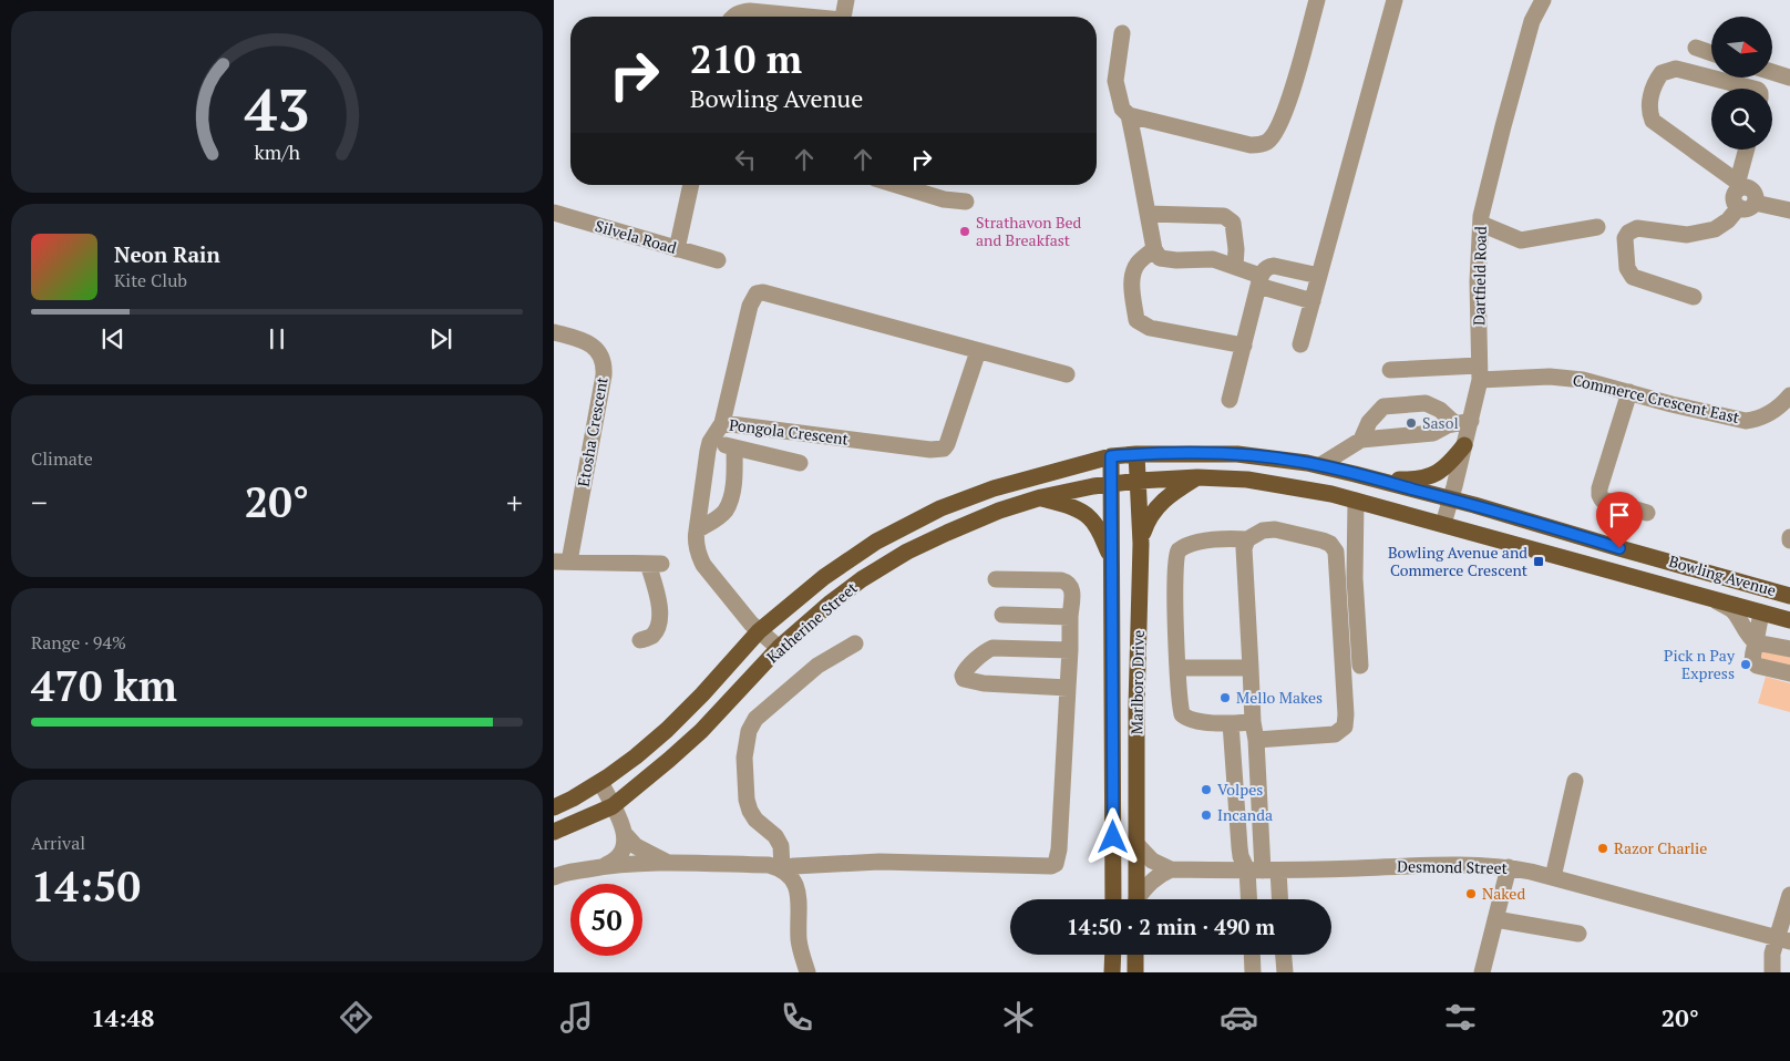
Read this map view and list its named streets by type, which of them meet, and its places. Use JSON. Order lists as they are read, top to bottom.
{
  "streets": {
    "main road": ["Bowling Avenue", "Katherine Street", "Marlboro Drive"],
    "street": [
      "Silvela Road",
      "Dartfield Road",
      "Commerce Crescent East",
      "Etosha Crescent",
      "Pongola Crescent",
      "Desmond Street"
    ]
  },
  "crossings": [
    ["Dartfield Road", "Commerce Crescent East"],
    ["Dartfield Road", "Bowling Avenue"],
    ["Pongola Crescent", "Katherine Street"],
    ["Bowling Avenue", "Katherine Street"],
    ["Bowling Avenue", "Marlboro Drive"],
    ["Katherine Street", "Marlboro Drive"],
    ["Marlboro Drive", "Desmond Street"]
  ],
  "places": {
    "other": [
      "Strathavon Bed and Breakfast",
      "Sasol",
      "Pick n Pay Express",
      "Mello Makes",
      "Volpes",
      "Incanda",
      "Razor Charlie",
      "Naked"
    ],
    "transit": ["Bowling Avenue and Commerce Crescent"]
  },
  "north": "right",
  "page": {
    "turn": ["210 m", "Bowling Avenue"],
    "song": ["Neon Rain", "Kite Club"],
    "tile": [
      "Climate",
      ["Range · 94%", "470 km"],
      ["Arrival", "14:50"]
    ],
    "heat": ["−", "20°", "+"],
    "limit": "50",
    "trip": "14:50 · 2 min · 490 m",
    "tabs": ["14:48", "20°"],
    "gauge": ["43", "km/h"]
  }
}
